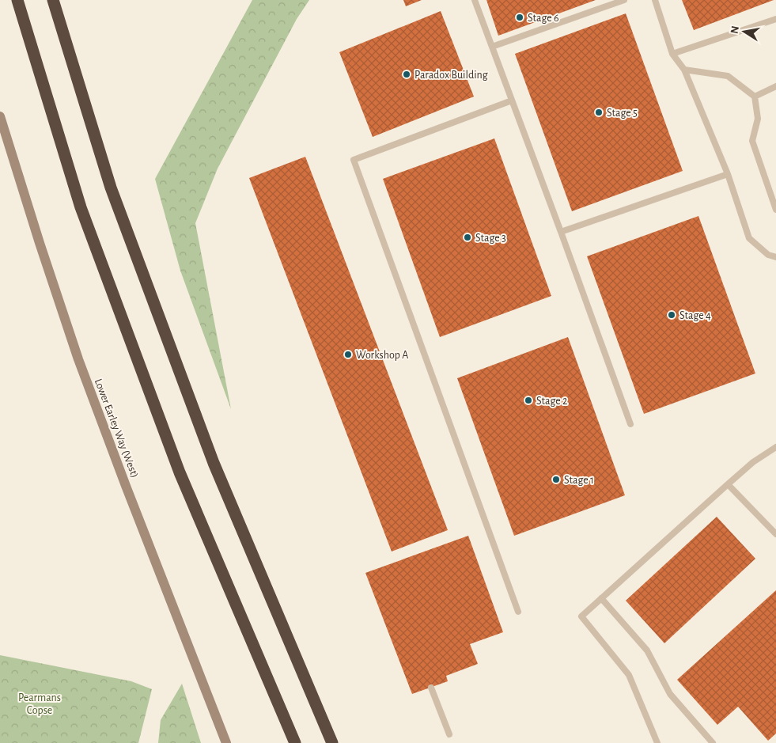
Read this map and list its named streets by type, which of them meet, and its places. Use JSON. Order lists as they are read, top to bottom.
{
  "streets": {
    "main road": ["Lower Earley Way (West)"]
  },
  "parks": ["Pearmans Copse"],
  "places": [
    "Stage 6",
    "Paradox Building",
    "Stage 5",
    "Stage 3",
    "Stage 4",
    "Workshop A",
    "Stage 2",
    "Stage 1"
  ],
  "north": "left"
}
